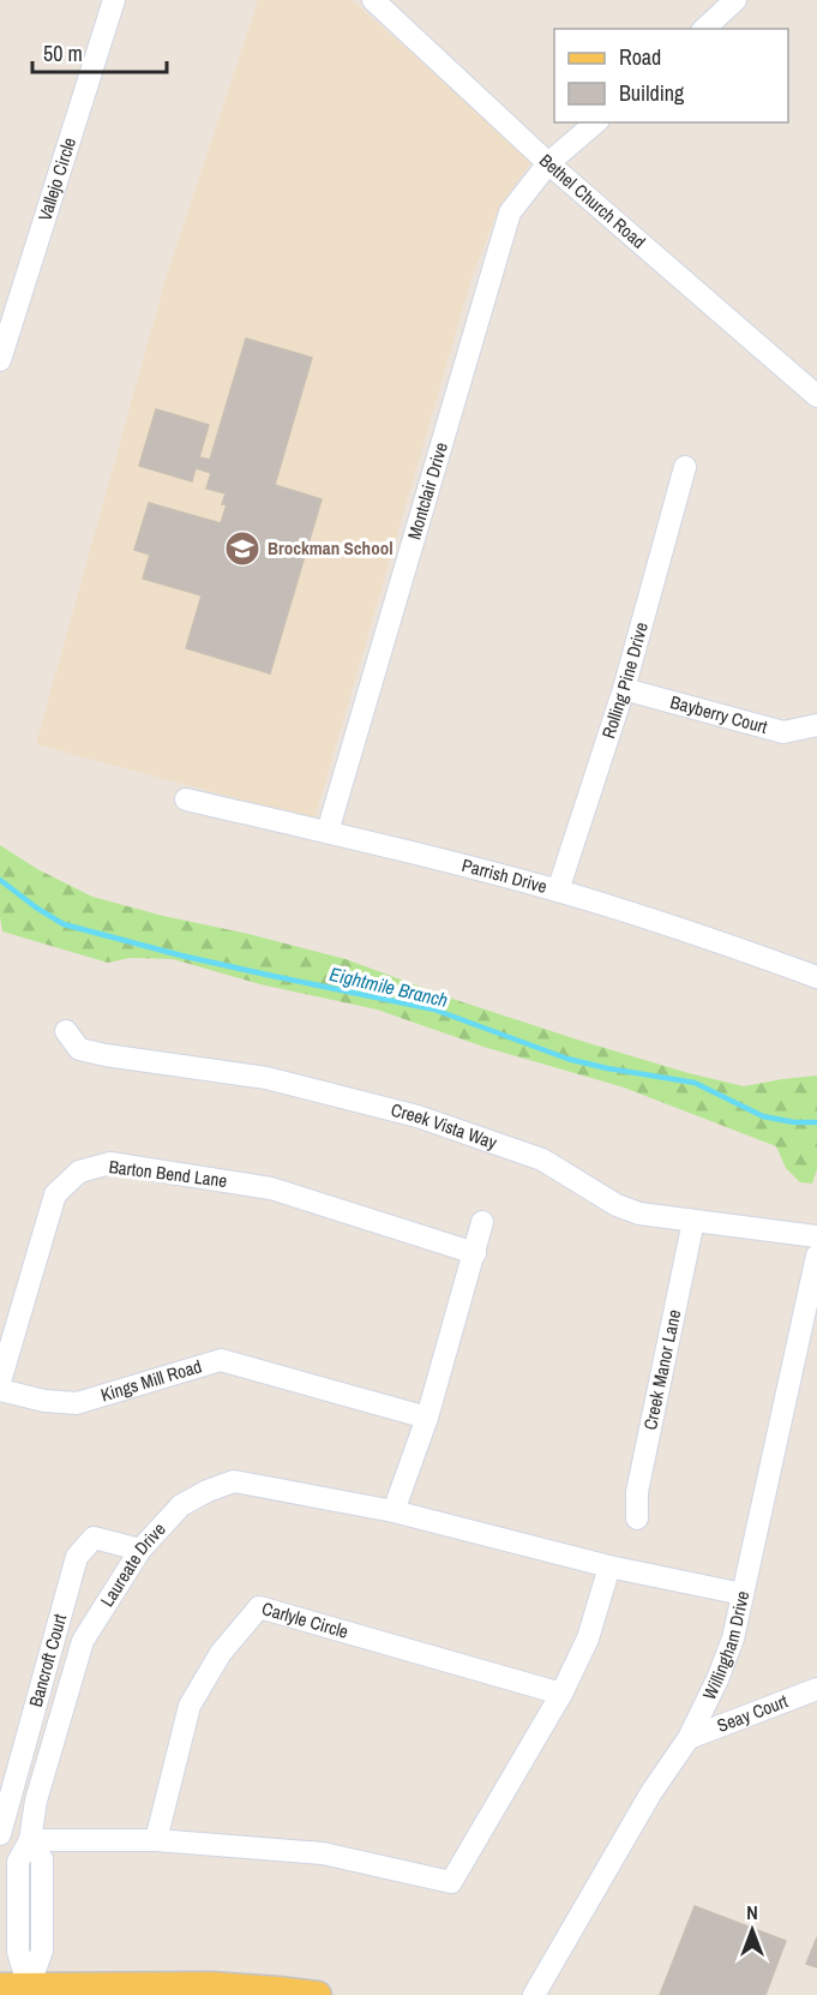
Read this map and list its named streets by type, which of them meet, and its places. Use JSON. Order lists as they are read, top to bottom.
{
  "streets": {
    "street": [
      "Vallejo Circle",
      "Bethel Church Road",
      "Montclair Drive",
      "Rolling Pine Drive",
      "Bayberry Court",
      "Parrish Drive",
      "Creek Vista Way",
      "Barton Bend Lane",
      "Creek Manor Lane",
      "Kings Mill Road",
      "Laureate Drive",
      "Carlyle Circle",
      "Willingham Drive",
      "Bancroft Court",
      "Seay Court"
    ]
  },
  "crossings": [
    ["Bethel Church Road", "Montclair Drive"],
    ["Montclair Drive", "Parrish Drive"],
    ["Rolling Pine Drive", "Bayberry Court"],
    ["Rolling Pine Drive", "Parrish Drive"],
    ["Creek Vista Way", "Creek Manor Lane"],
    ["Laureate Drive", "Willingham Drive"],
    ["Laureate Drive", "Bancroft Court"],
    ["Willingham Drive", "Seay Court"]
  ],
  "water": ["Eightmile Branch"],
  "places": {
    "school or university": ["Brockman School"]
  },
  "legend": ["Road", "Building"],
  "scale_bar": "50 m",
  "north": "top"
}
